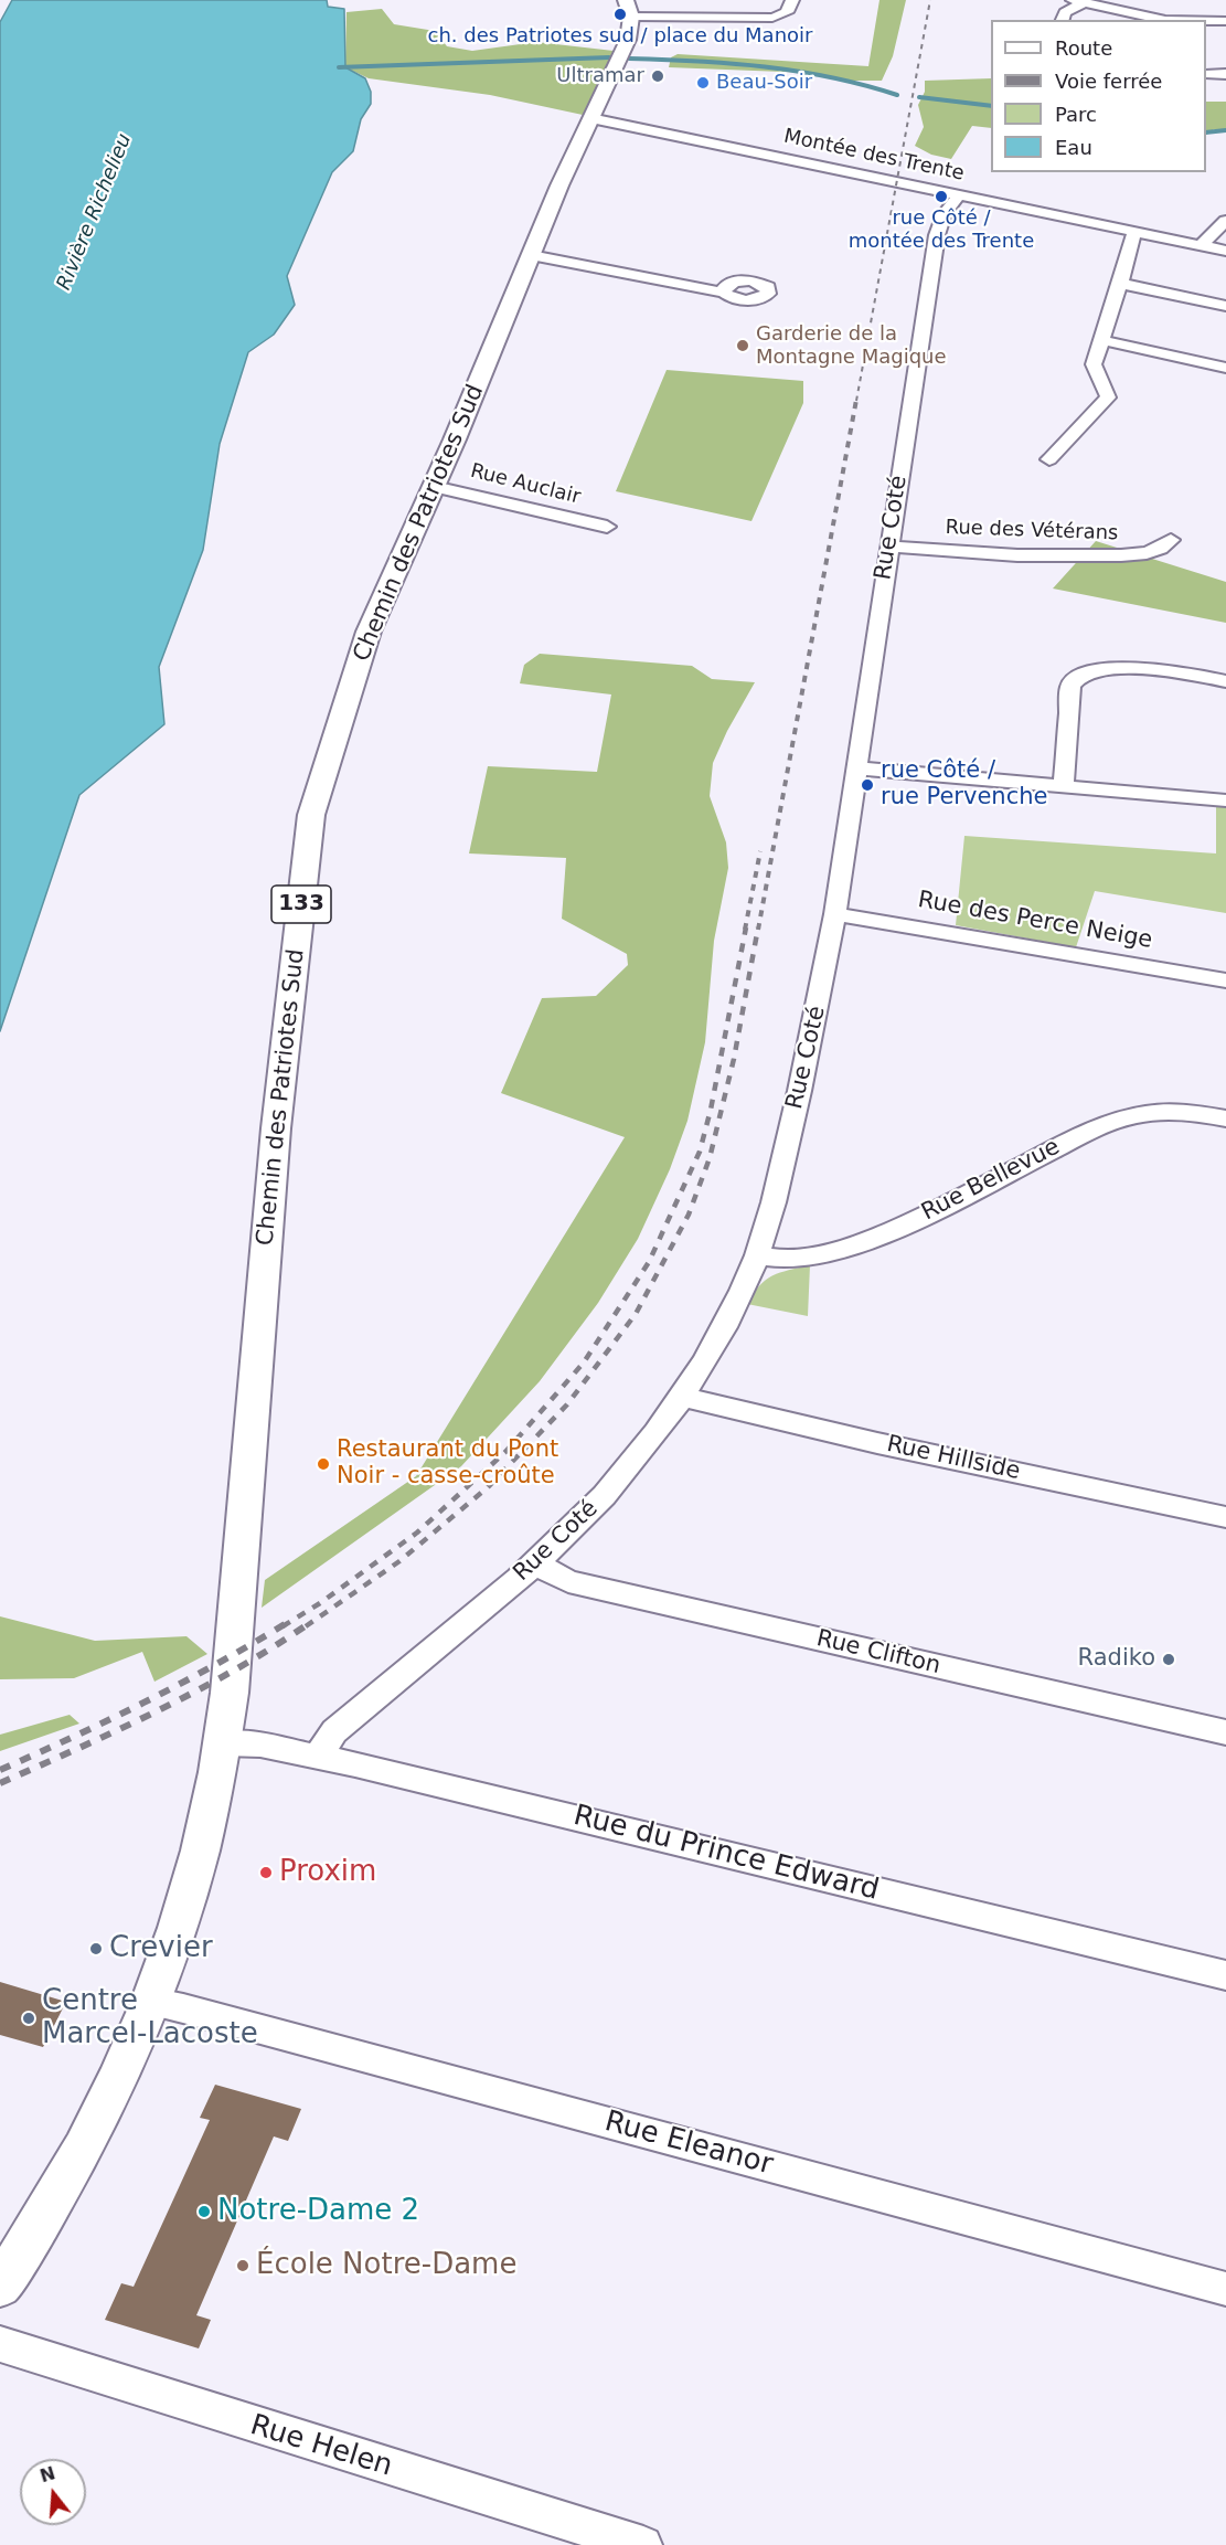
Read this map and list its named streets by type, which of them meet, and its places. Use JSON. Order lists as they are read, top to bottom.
{
  "streets": {
    "main road": ["Chemin des Patriotes Sud", "133"],
    "street": [
      "Montée des Trente",
      "Rue Auclair",
      "Rue Coté",
      "Rue des Vétérans",
      "Rue des Perce Neige",
      "Rue Bellevue",
      "Rue Hillside",
      "Rue Clifton",
      "Rue du Prince Edward",
      "Rue Eleanor",
      "Rue Helen"
    ]
  },
  "crossings": [
    ["Montée des Trente", "Chemin des Patriotes Sud"],
    ["Montée des Trente", "Rue Coté"],
    ["Rue Auclair", "Chemin des Patriotes Sud"],
    ["Chemin des Patriotes Sud", "133"],
    ["Chemin des Patriotes Sud", "Rue du Prince Edward"],
    ["Rue Coté", "Rue des Vétérans"],
    ["Rue Coté", "Rue des Perce Neige"],
    ["Rue Coté", "Rue Bellevue"],
    ["Rue Coté", "Rue Hillside"],
    ["Rue Coté", "Rue Clifton"],
    ["Rue Coté", "Rue du Prince Edward"],
    ["133", "Rue du Prince Edward"],
    ["133", "Rue Eleanor"]
  ],
  "water": ["Rivière Richelieu"],
  "places": [
    "ch. des Patriotes sud / place du Manoir",
    "Ultramar",
    "Beau-Soir",
    "rue Côté / montée des Trente",
    "Garderie de la Montagne Magique",
    "rue Côté / rue Pervenche",
    "Restaurant du Pont Noir - casse-croûte",
    "Radiko",
    "Proxim",
    "Crevier",
    "Centre Marcel-Lacoste",
    "Notre-Dame 2",
    "École Notre-Dame"
  ],
  "legend": [
    "Route",
    "Voie ferrée",
    "Parc",
    "Eau"
  ],
  "north": "top"
}
